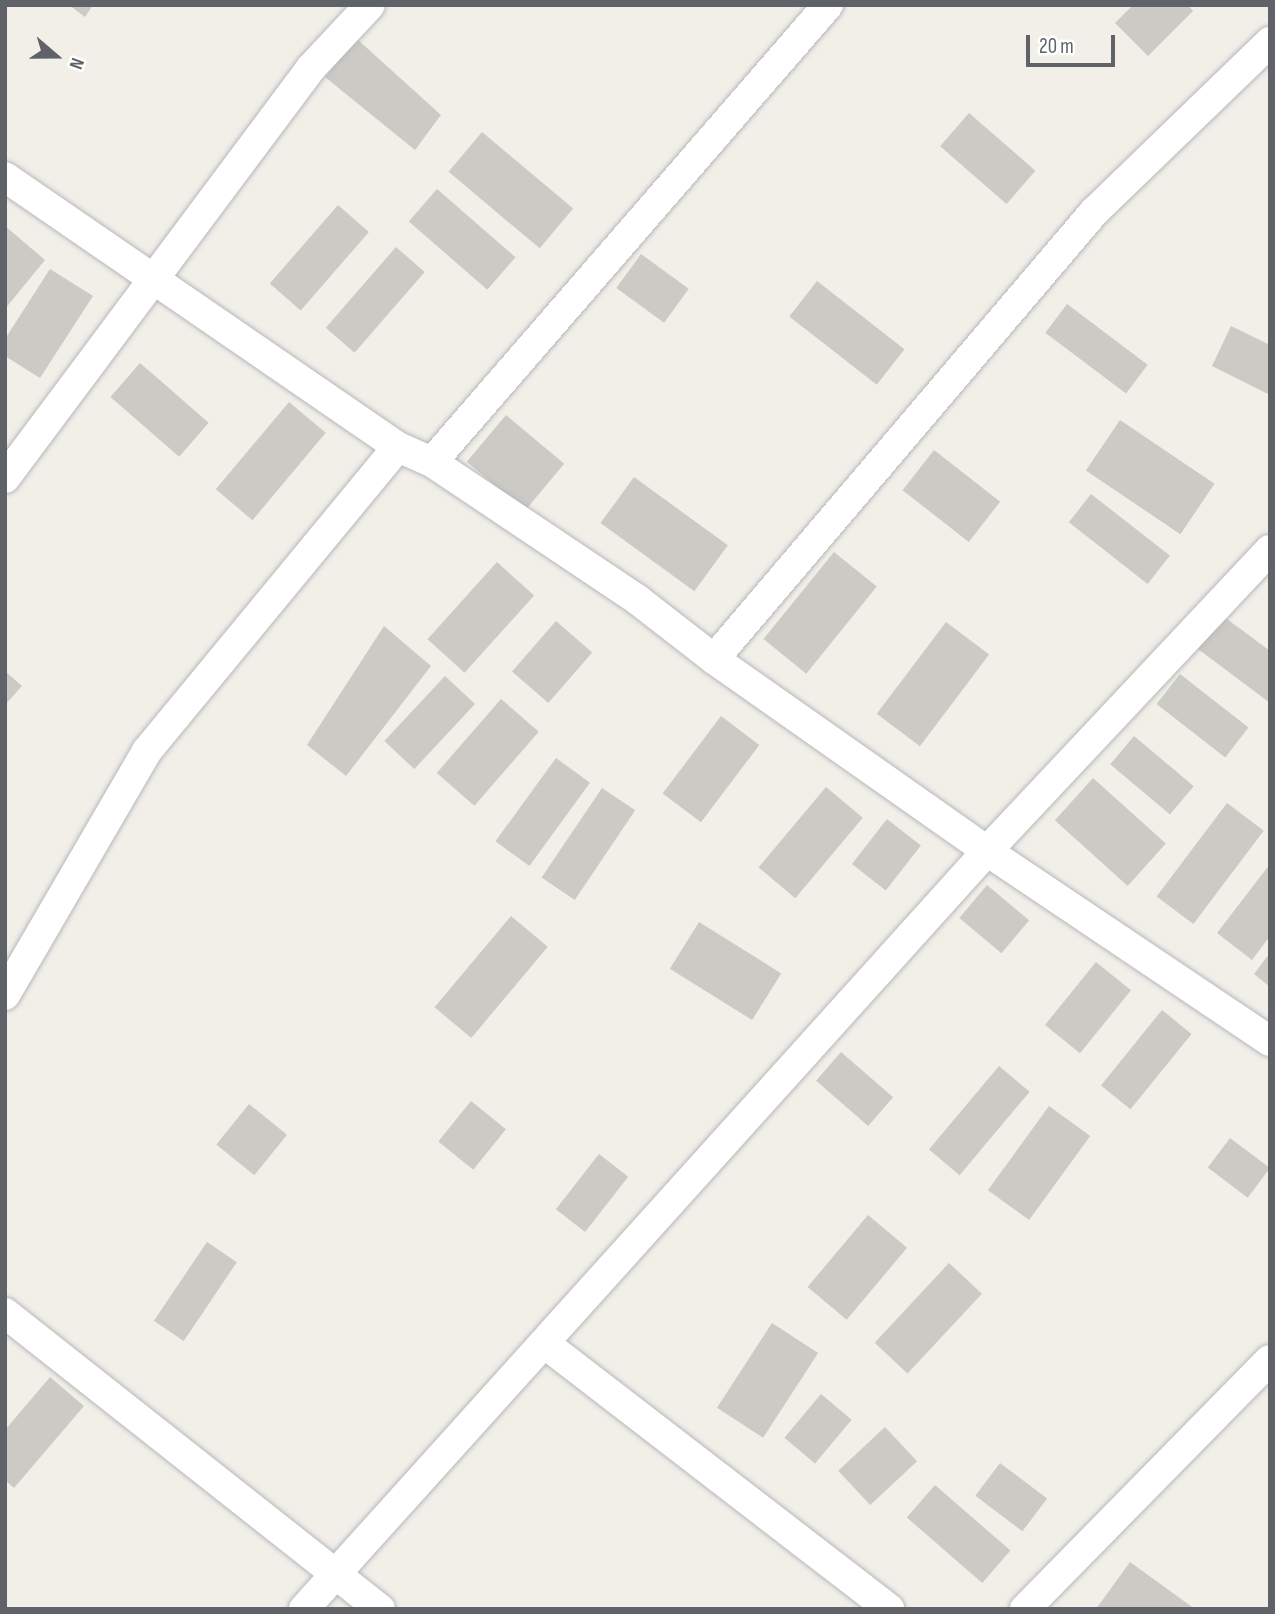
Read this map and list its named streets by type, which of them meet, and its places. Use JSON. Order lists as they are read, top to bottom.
{
  "scale_bar": "20 m",
  "north": "right"
}
